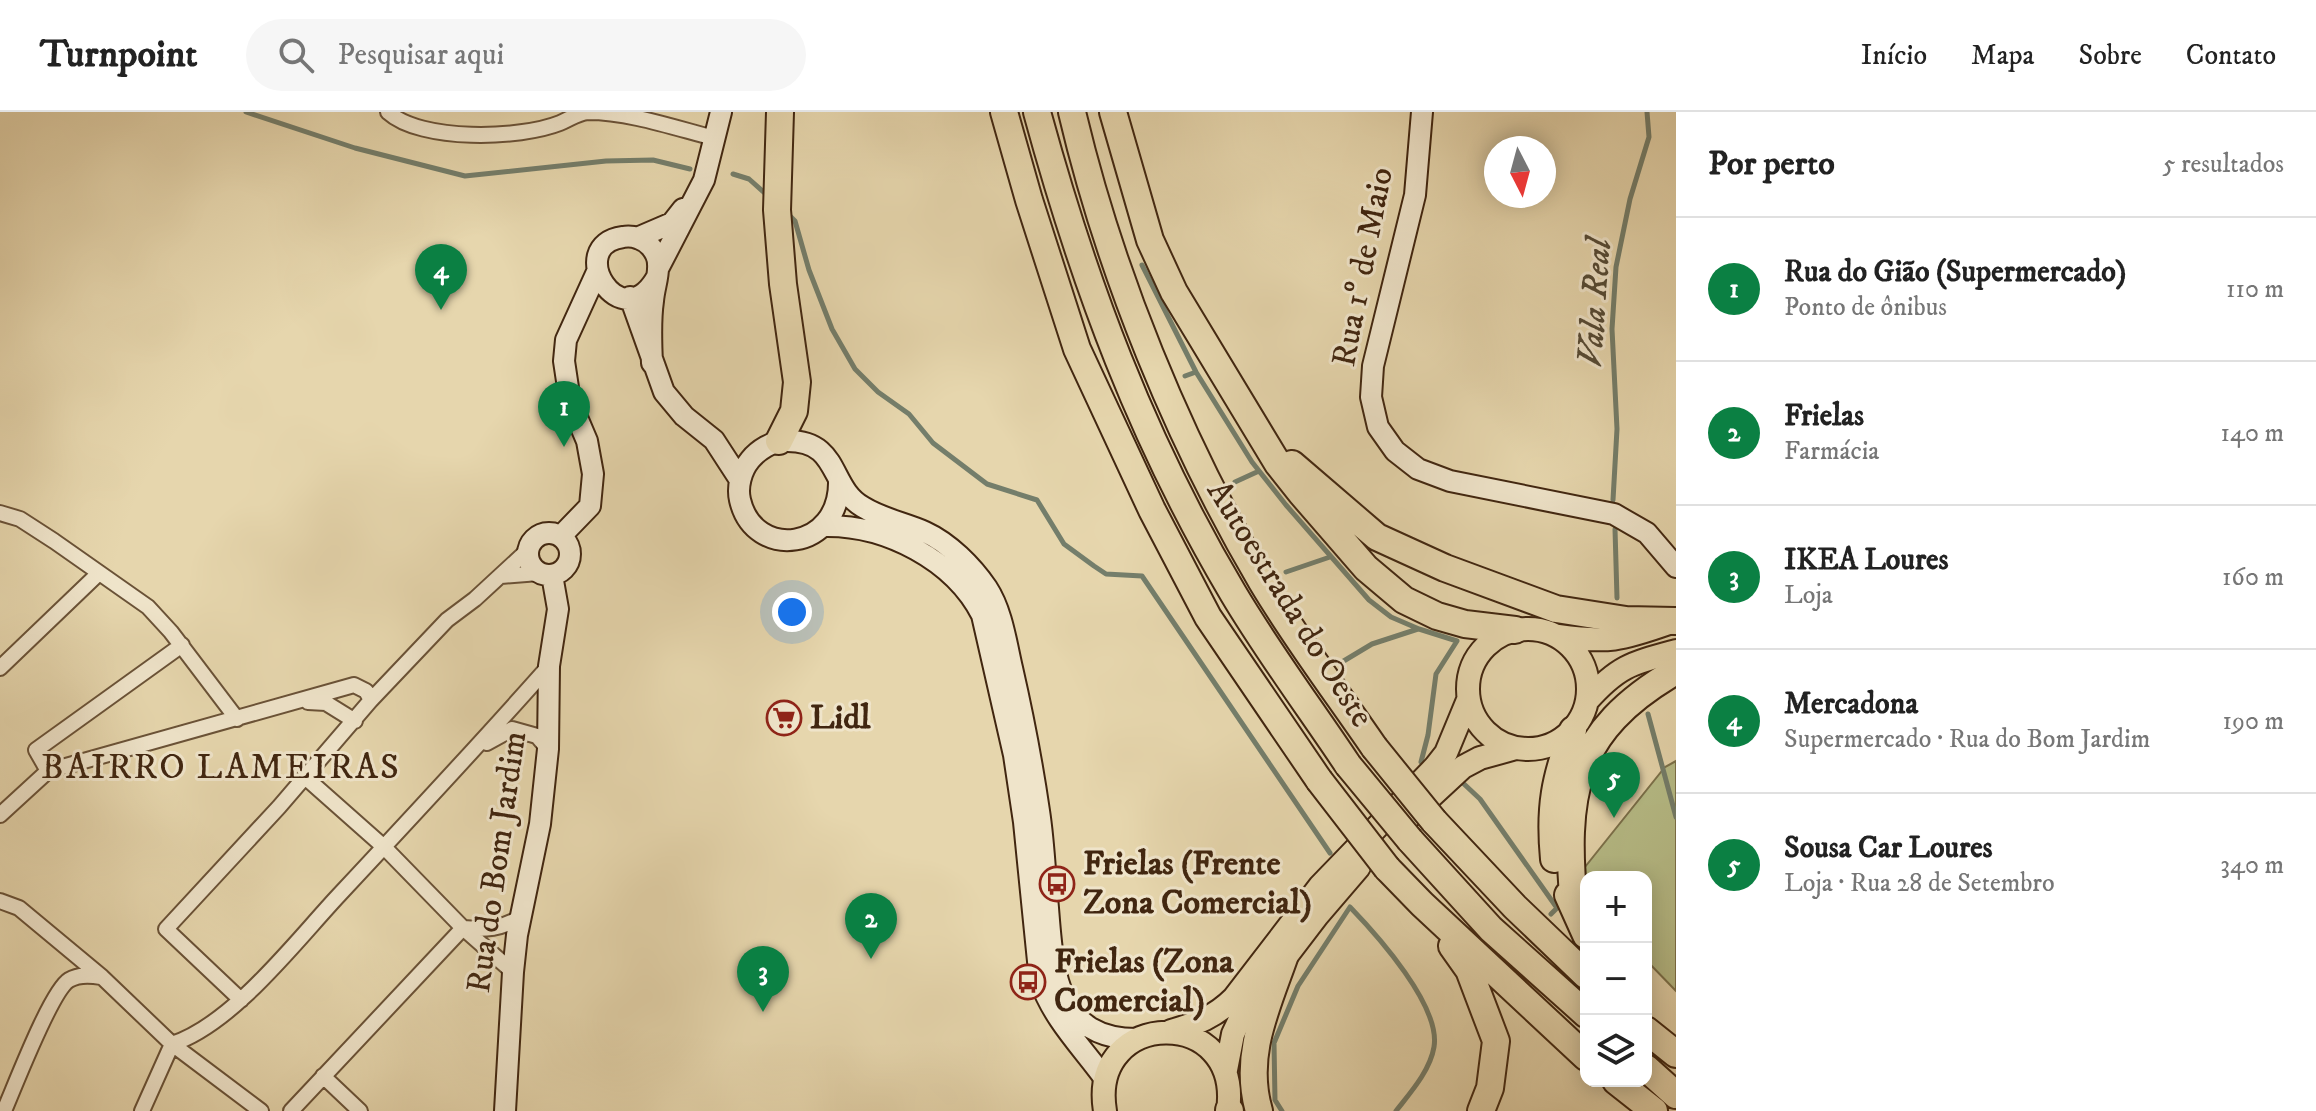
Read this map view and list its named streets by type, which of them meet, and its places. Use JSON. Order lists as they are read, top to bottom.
{
  "streets": {
    "highway": ["Autoestrada do Oeste"],
    "street": ["Rua 1º de Maio", "Rua do Bom Jardim"]
  },
  "districts": ["BAIRRO LAMEIRAS"],
  "water": ["Vala Real"],
  "places": {
    "supermarket": ["Lidl"],
    "bus stop": ["Frielas (Frente Zona Comercial)", "Frielas (Zona Comercial)"]
  },
  "north": "bottom",
  "page": {
    "header": "Turnpoint",
    "search": "Pesquisar aqui",
    "nav": [
      "Início",
      "Mapa",
      "Sobre",
      "Contato"
    ],
    "heading": ["Por perto", "5 resultados"],
    "list": [
      {
        "mark": "1",
        "name": "Rua do Gião (Supermercado)",
        "note": "Ponto de ônibus",
        "value": "110 m"
      },
      {
        "mark": "2",
        "name": "Frielas",
        "note": "Farmácia",
        "value": "140 m"
      },
      {
        "mark": "3",
        "name": "IKEA Loures",
        "note": "Loja",
        "value": "160 m"
      },
      {
        "mark": "4",
        "name": "Mercadona",
        "note": "Supermercado · Rua do Bom Jardim",
        "value": "190 m"
      },
      {
        "mark": "5",
        "name": "Sousa Car Loures",
        "note": "Loja · Rua 28 de Setembro",
        "value": "340 m"
      }
    ],
    "pins": [
      "4",
      "1",
      "5",
      "2",
      "3"
    ],
    "map_buttons": ["+", "−"]
  }
}
